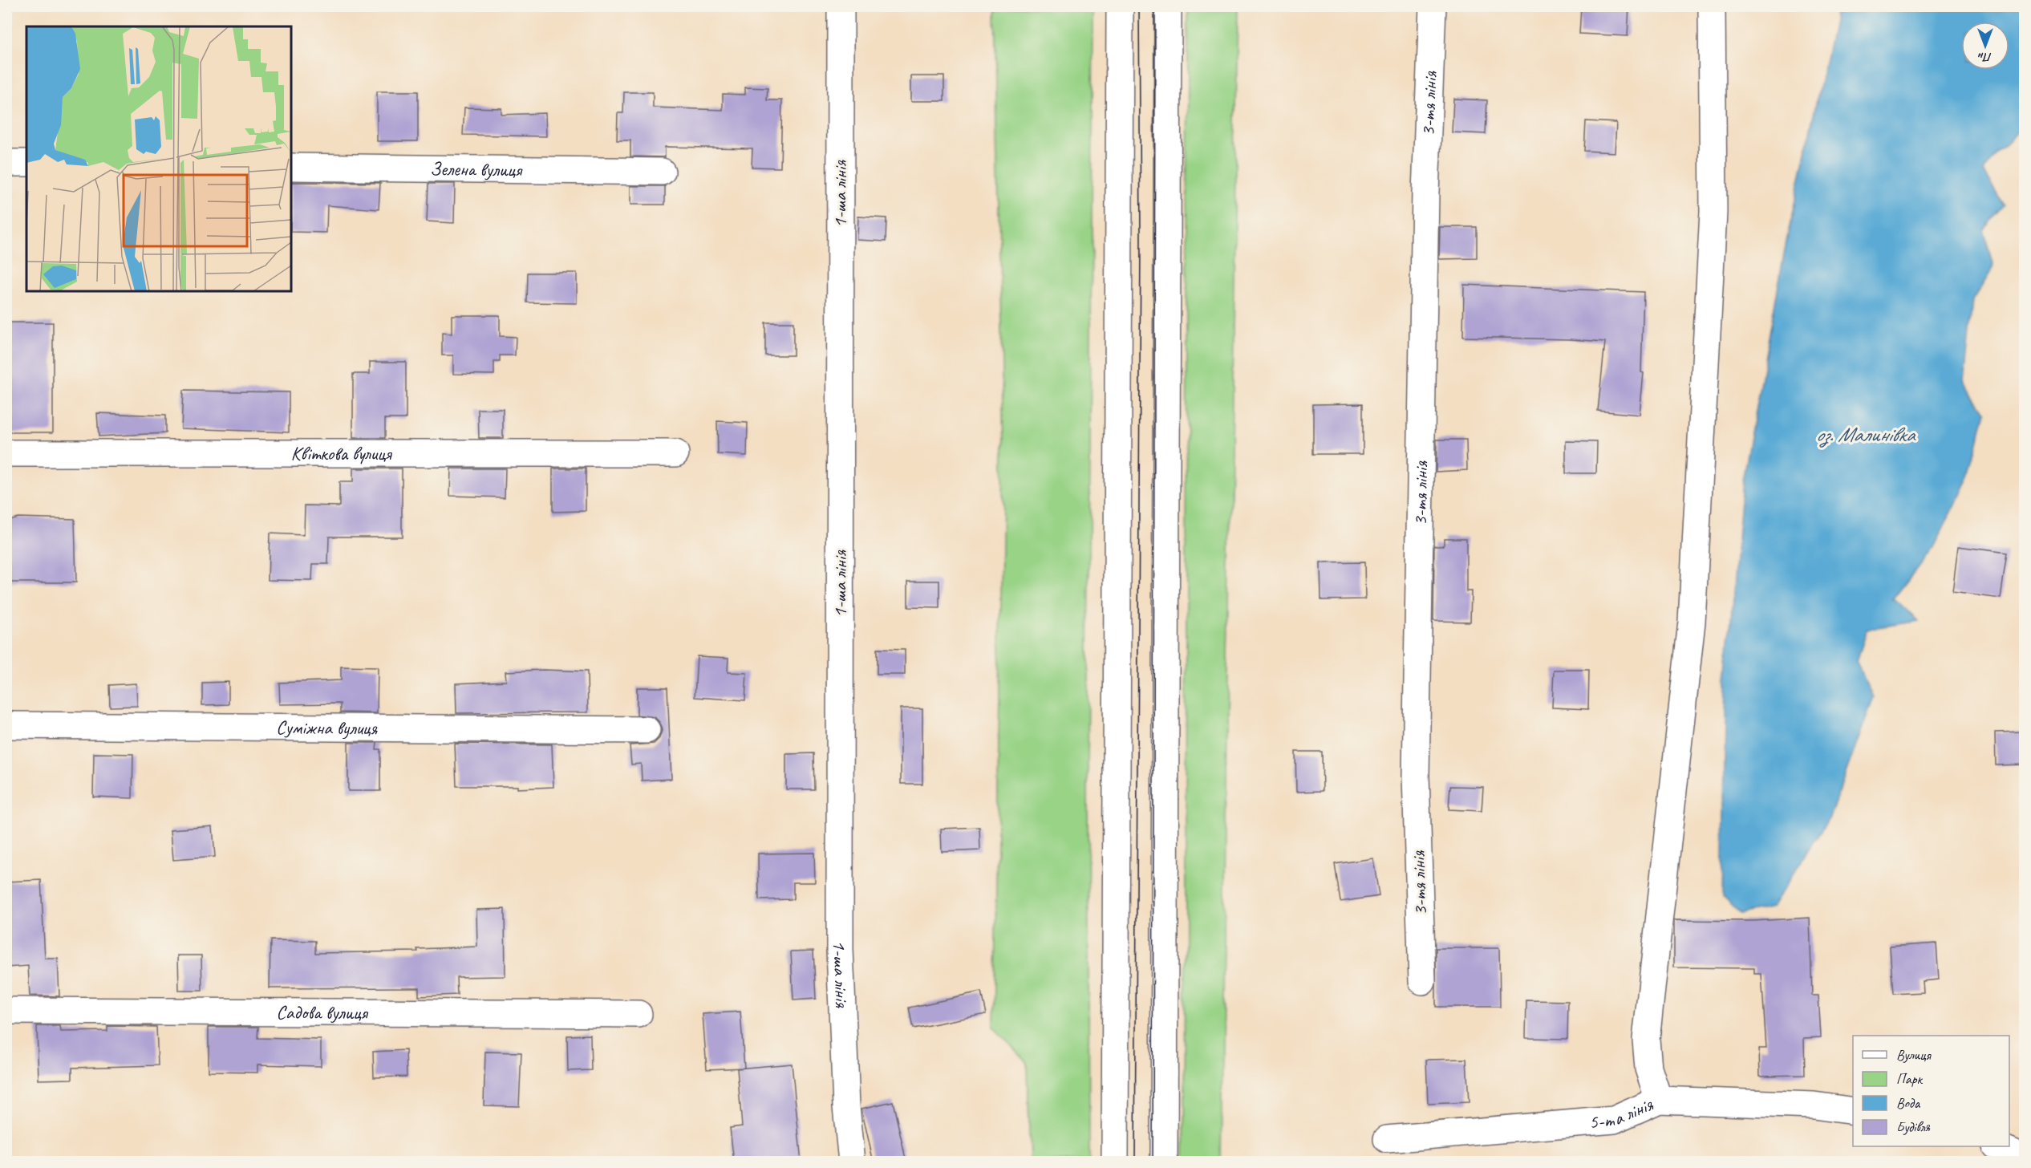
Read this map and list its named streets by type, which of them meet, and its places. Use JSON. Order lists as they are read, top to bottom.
{
  "streets": {
    "street": [
      "3-тя лінія",
      "Зелена вулиця",
      "1-ша лінія",
      "Квіткова вулиця",
      "Суміжна вулиця",
      "Садова вулиця",
      "5-та лінія"
    ]
  },
  "water": ["оз. Малинівка"],
  "legend": [
    "Вулиця",
    "Парк",
    "Вода",
    "Будівля"
  ],
  "north": "bottom"
}
